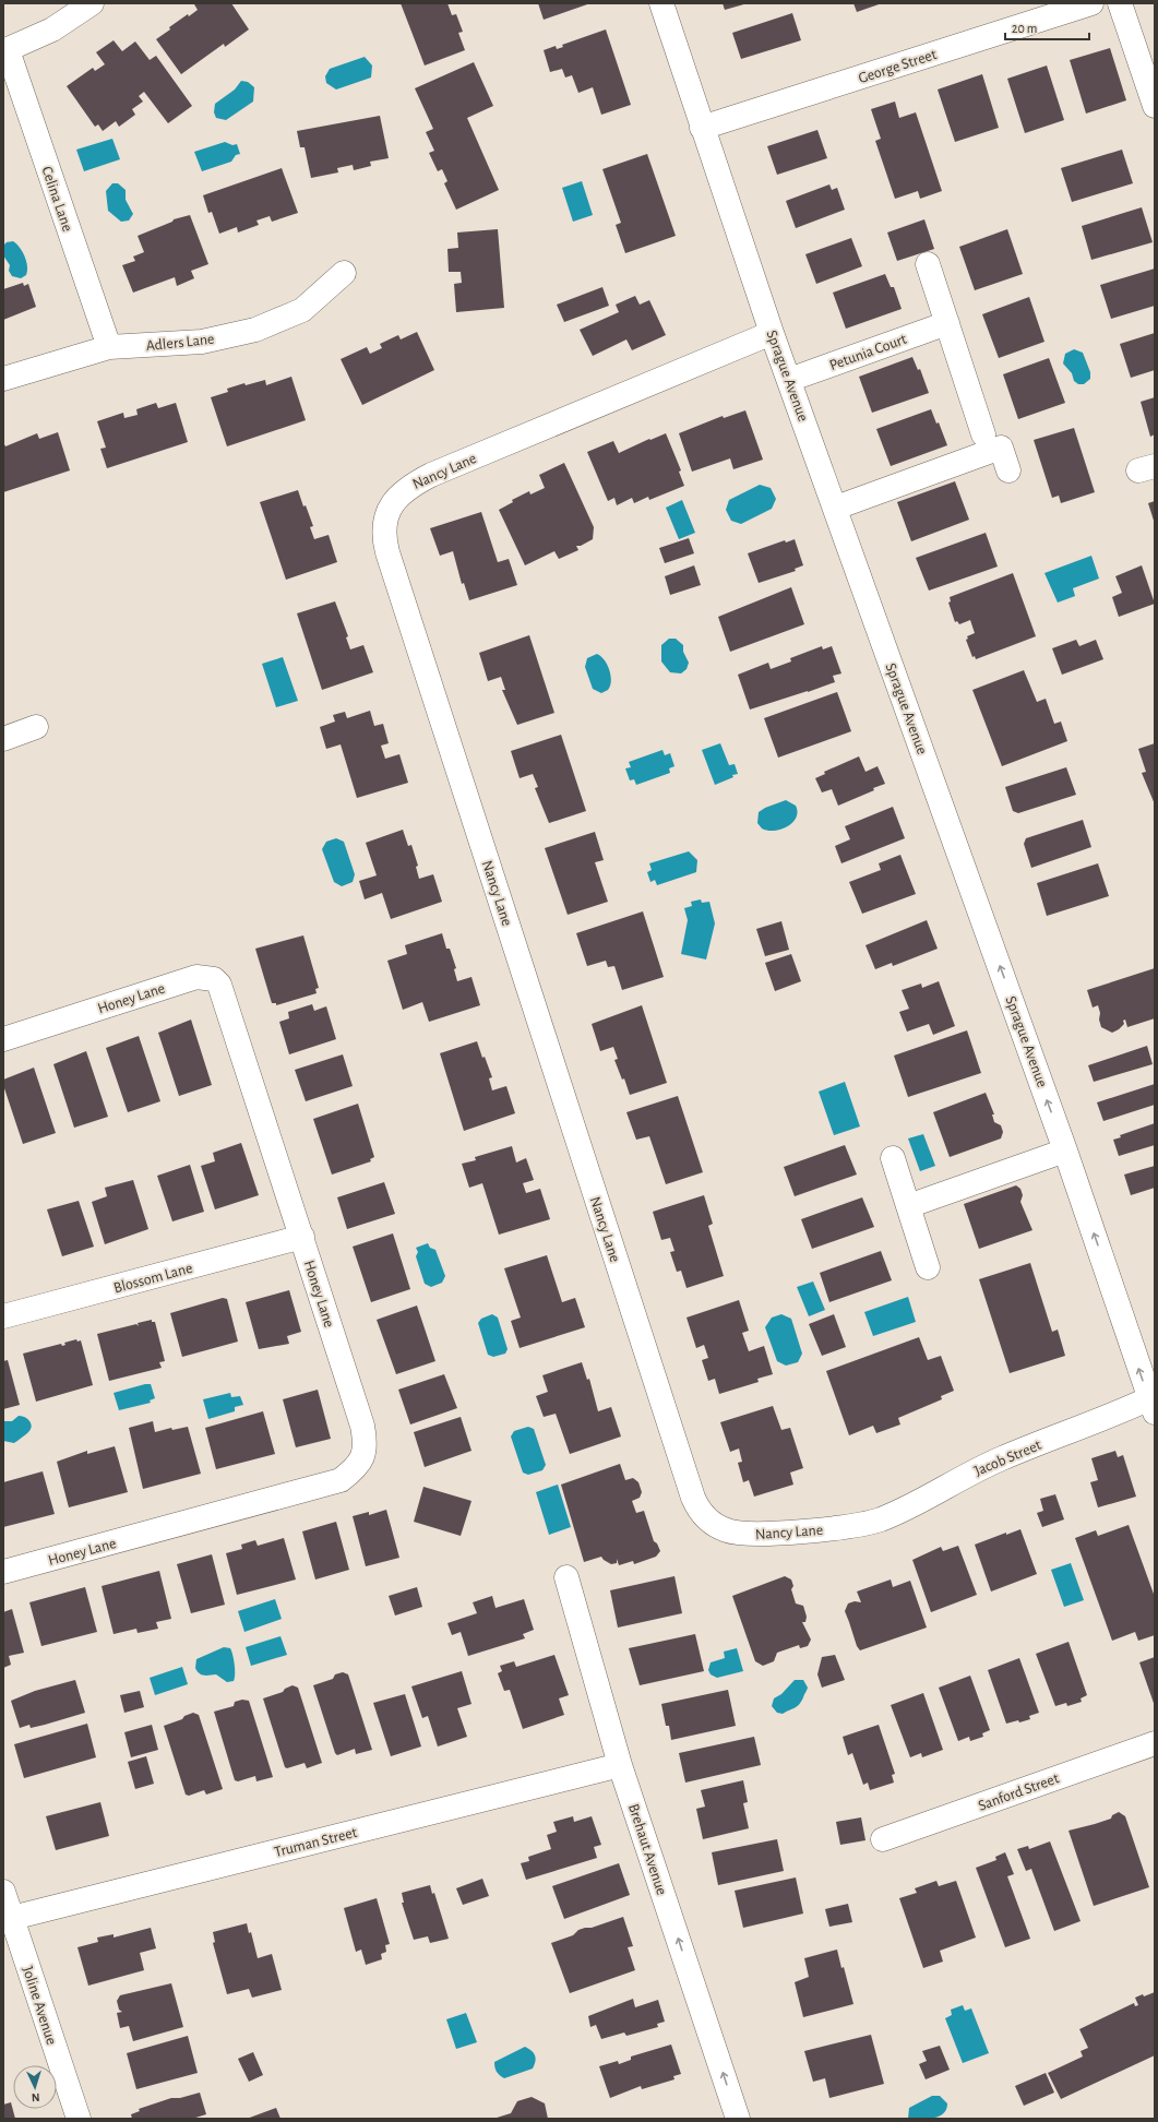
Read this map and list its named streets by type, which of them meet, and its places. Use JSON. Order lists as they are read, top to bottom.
{
  "streets": {
    "street": [
      "George Street",
      "Celina Lane",
      "Adlers Lane",
      "Petunia Court",
      "Sprague Avenue",
      "Nancy Lane",
      "Honey Lane",
      "Blossom Lane",
      "Jacob Street",
      "Sanford Street",
      "Truman Street",
      "Brehaut Avenue",
      "Joline Avenue"
    ]
  },
  "crossings": [
    ["George Street", "Sprague Avenue"],
    ["Celina Lane", "Adlers Lane"],
    ["Petunia Court", "Sprague Avenue"],
    ["Sprague Avenue", "Nancy Lane"],
    ["Sprague Avenue", "Jacob Street"],
    ["Nancy Lane", "Jacob Street"],
    ["Honey Lane", "Blossom Lane"],
    ["Truman Street", "Brehaut Avenue"],
    ["Truman Street", "Joline Avenue"]
  ],
  "one_way": ["Sprague Avenue", "Brehaut Avenue"],
  "scale_bar": "20 m",
  "north": "bottom"
}
